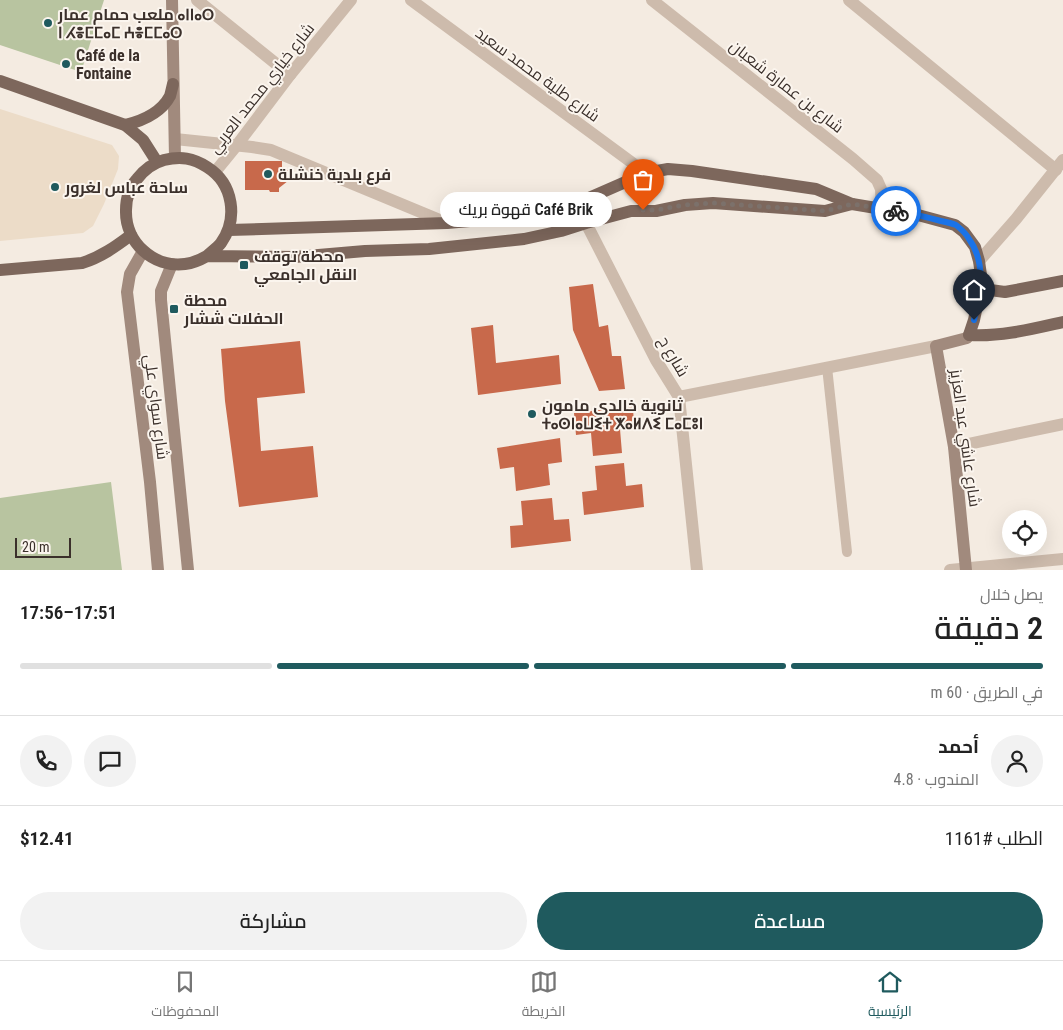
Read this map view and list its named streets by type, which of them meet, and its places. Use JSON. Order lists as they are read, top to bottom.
{
  "streets": {
    "main road": ["شارع سواي علي", "شارع عاشي عبد العزيز"],
    "street": [
      "شارع طلية محمد سعيد",
      "شارع بن عمارة شعبان",
      "شارع خياري محمد العربي",
      "شارع ح"
    ]
  },
  "crossings": [
    ["شارع خياري محمد العربي", "شارع سواي علي"]
  ],
  "places": {
    "other": [
      "ملعب حمام عمار ⴰⵏⵏⴰⵔ ⵏ ⵃⴻⵎⵎⴰⵎ ⵄⴻⵎⵎⴰⵔ",
      "Café de la Fontaine",
      "فرع بلدية خنشلة",
      "ساحة عباس لغرور",
      "Café Brik قهوة بريك",
      "ثانوية خالدي مامون ⵜⴰⵙⵏⴰⵡⵉⵜ ⵅⴰⵍⴷⵉ ⵎⴰⵎⵓⵏ"
    ],
    "transit": ["محطة توقف النقل الجامعي", "محطة الحفلات ششار"]
  },
  "scale_bar": "20 m",
  "page": {
    "bubble": "Café Brik قهوة بريك",
    "scale": "20 m",
    "heading": ["2 دقيقة", "يصل خلال", "17:51–17:56"],
    "panel": [
      "أحمد",
      "المندوب · 4.8",
      "الطلب #1161",
      "$12.41"
    ],
    "bar": "في الطريق · 60 m",
    "buttons": ["مساعدة", "مشاركة"],
    "tabs": ["الرئيسية", "الخريطة", "المحفوظات"]
  }
}
